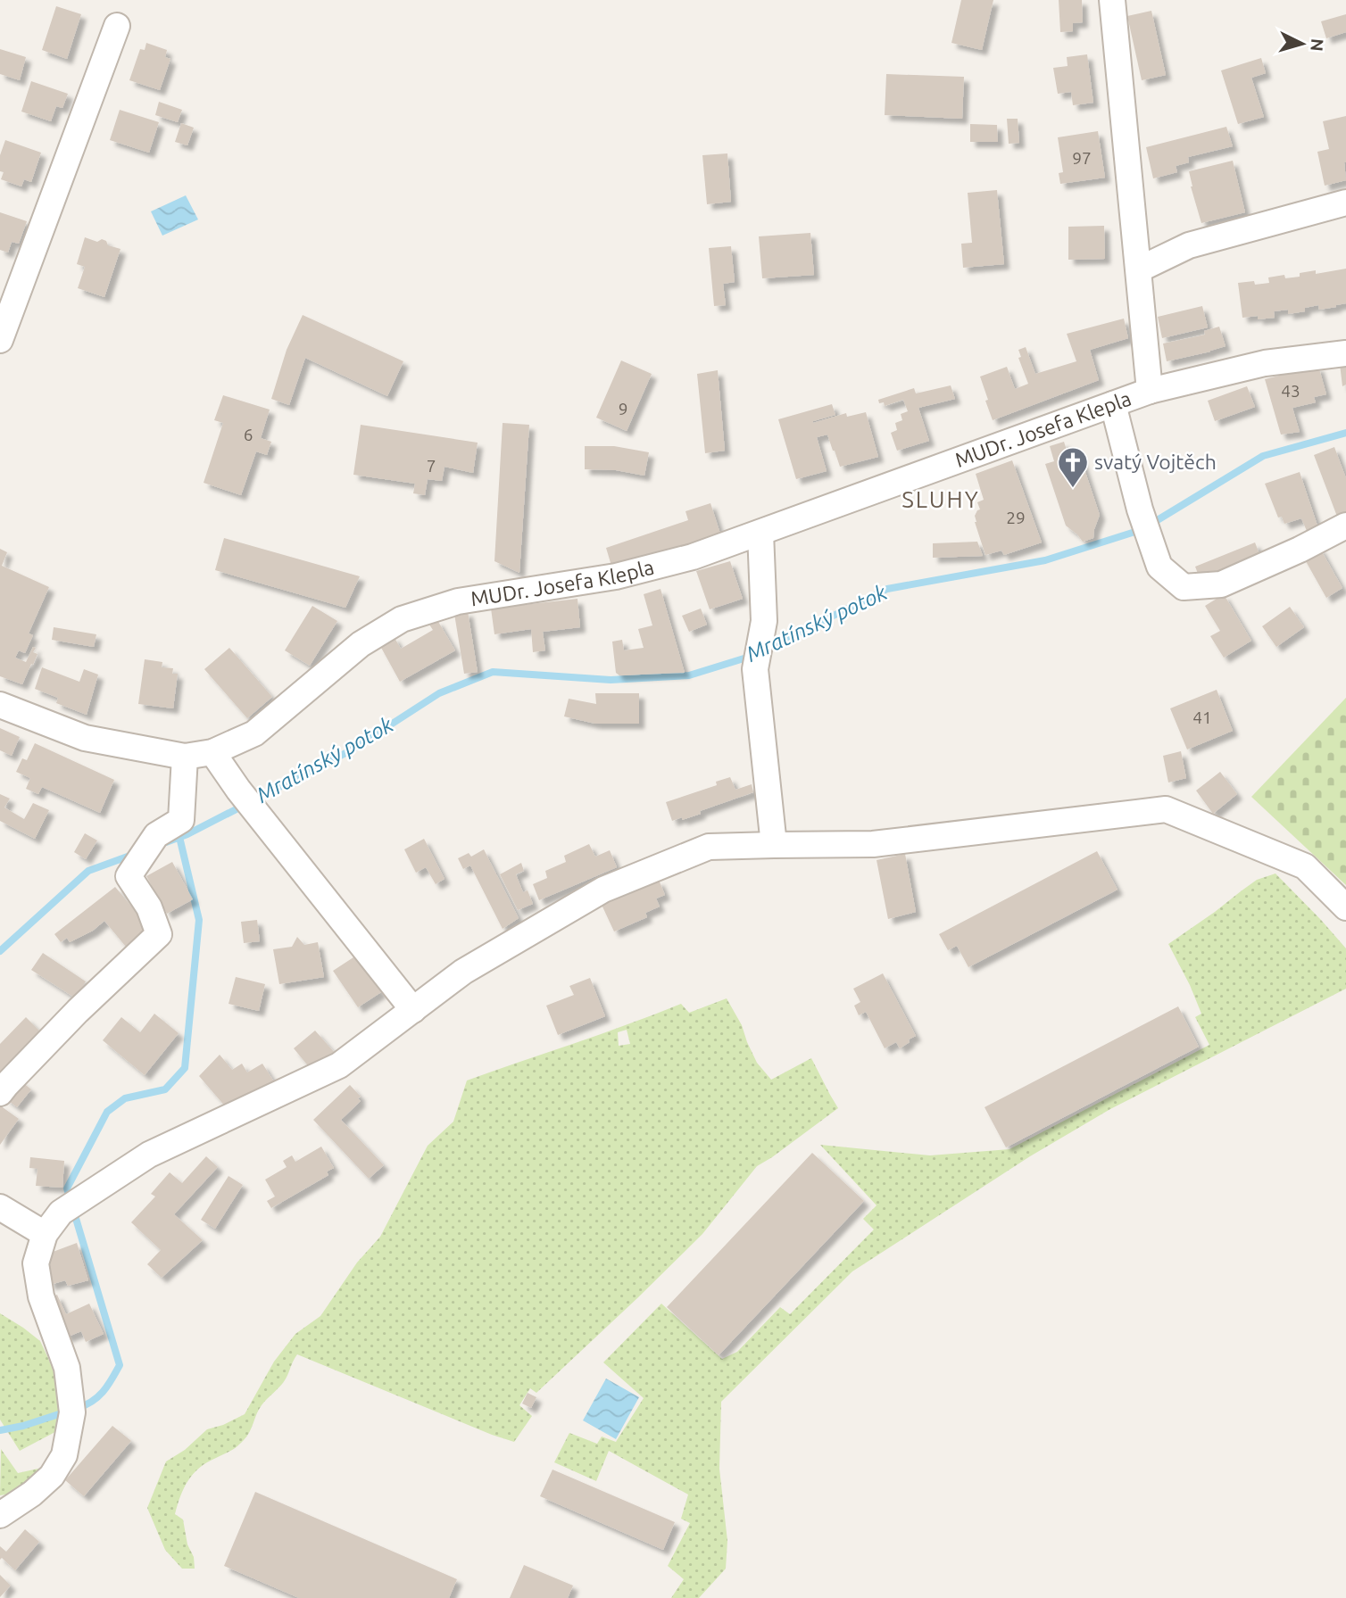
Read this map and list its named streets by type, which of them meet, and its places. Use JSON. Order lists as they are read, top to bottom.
{
  "streets": {
    "street": ["MUDr. Josefa Klepla"]
  },
  "districts": ["SLUHY"],
  "water": ["Mratínský potok"],
  "places": {
    "church": ["svatý Vojtěch"]
  },
  "house_numbers": [
    "97",
    "43",
    "9",
    "6",
    "7",
    "29",
    "41"
  ],
  "north": "right"
}
